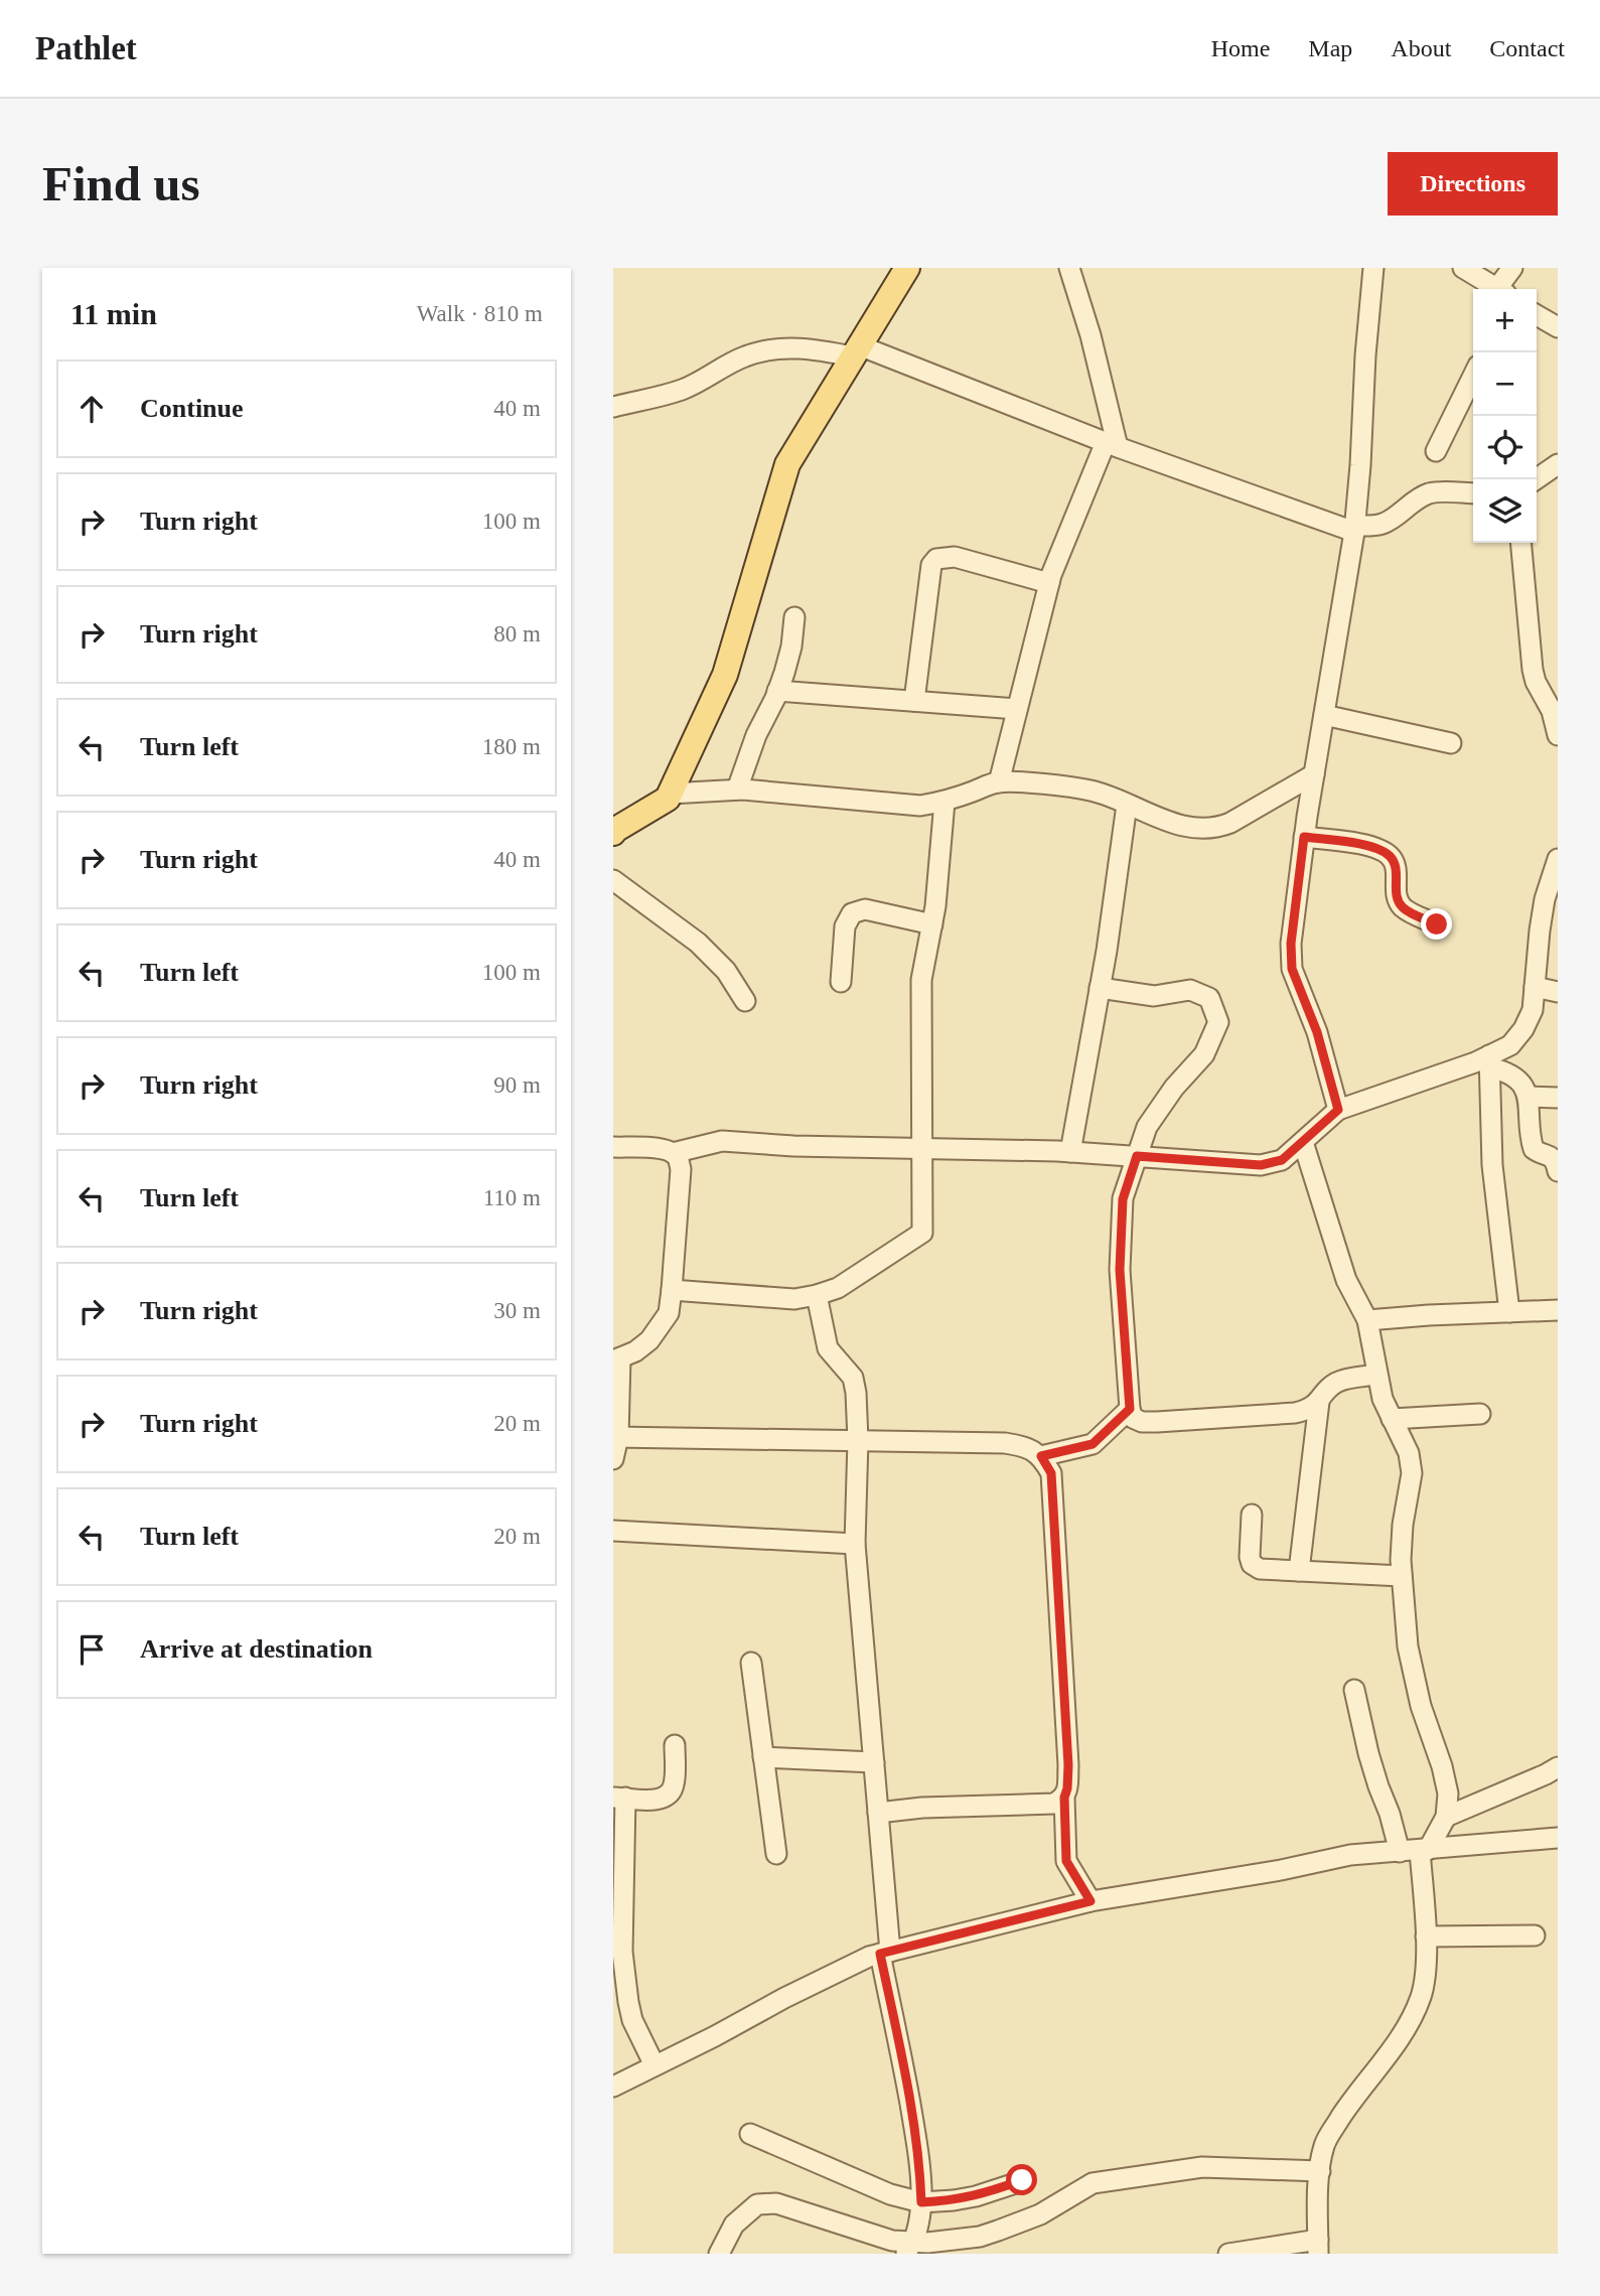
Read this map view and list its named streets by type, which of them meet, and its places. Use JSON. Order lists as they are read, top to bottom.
{
  "page": {
    "header": "Pathlet",
    "nav": [
      "Home",
      "Map",
      "About",
      "Contact"
    ],
    "buttons": "Directions",
    "title": "Find us",
    "heading": ["11 min", "Walk · 810 m"],
    "map_buttons": ["+", "−"],
    "list": [
      ["Continue", "40 m"],
      ["Turn right", "100 m"],
      ["Turn right", "80 m"],
      ["Turn left", "180 m"],
      ["Turn right", "40 m"],
      ["Turn left", "100 m"],
      ["Turn right", "90 m"],
      ["Turn left", "110 m"],
      ["Turn right", "30 m"],
      ["Turn right", "20 m"],
      ["Turn left", "20 m"],
      "Arrive at destination"
    ]
  }
}
